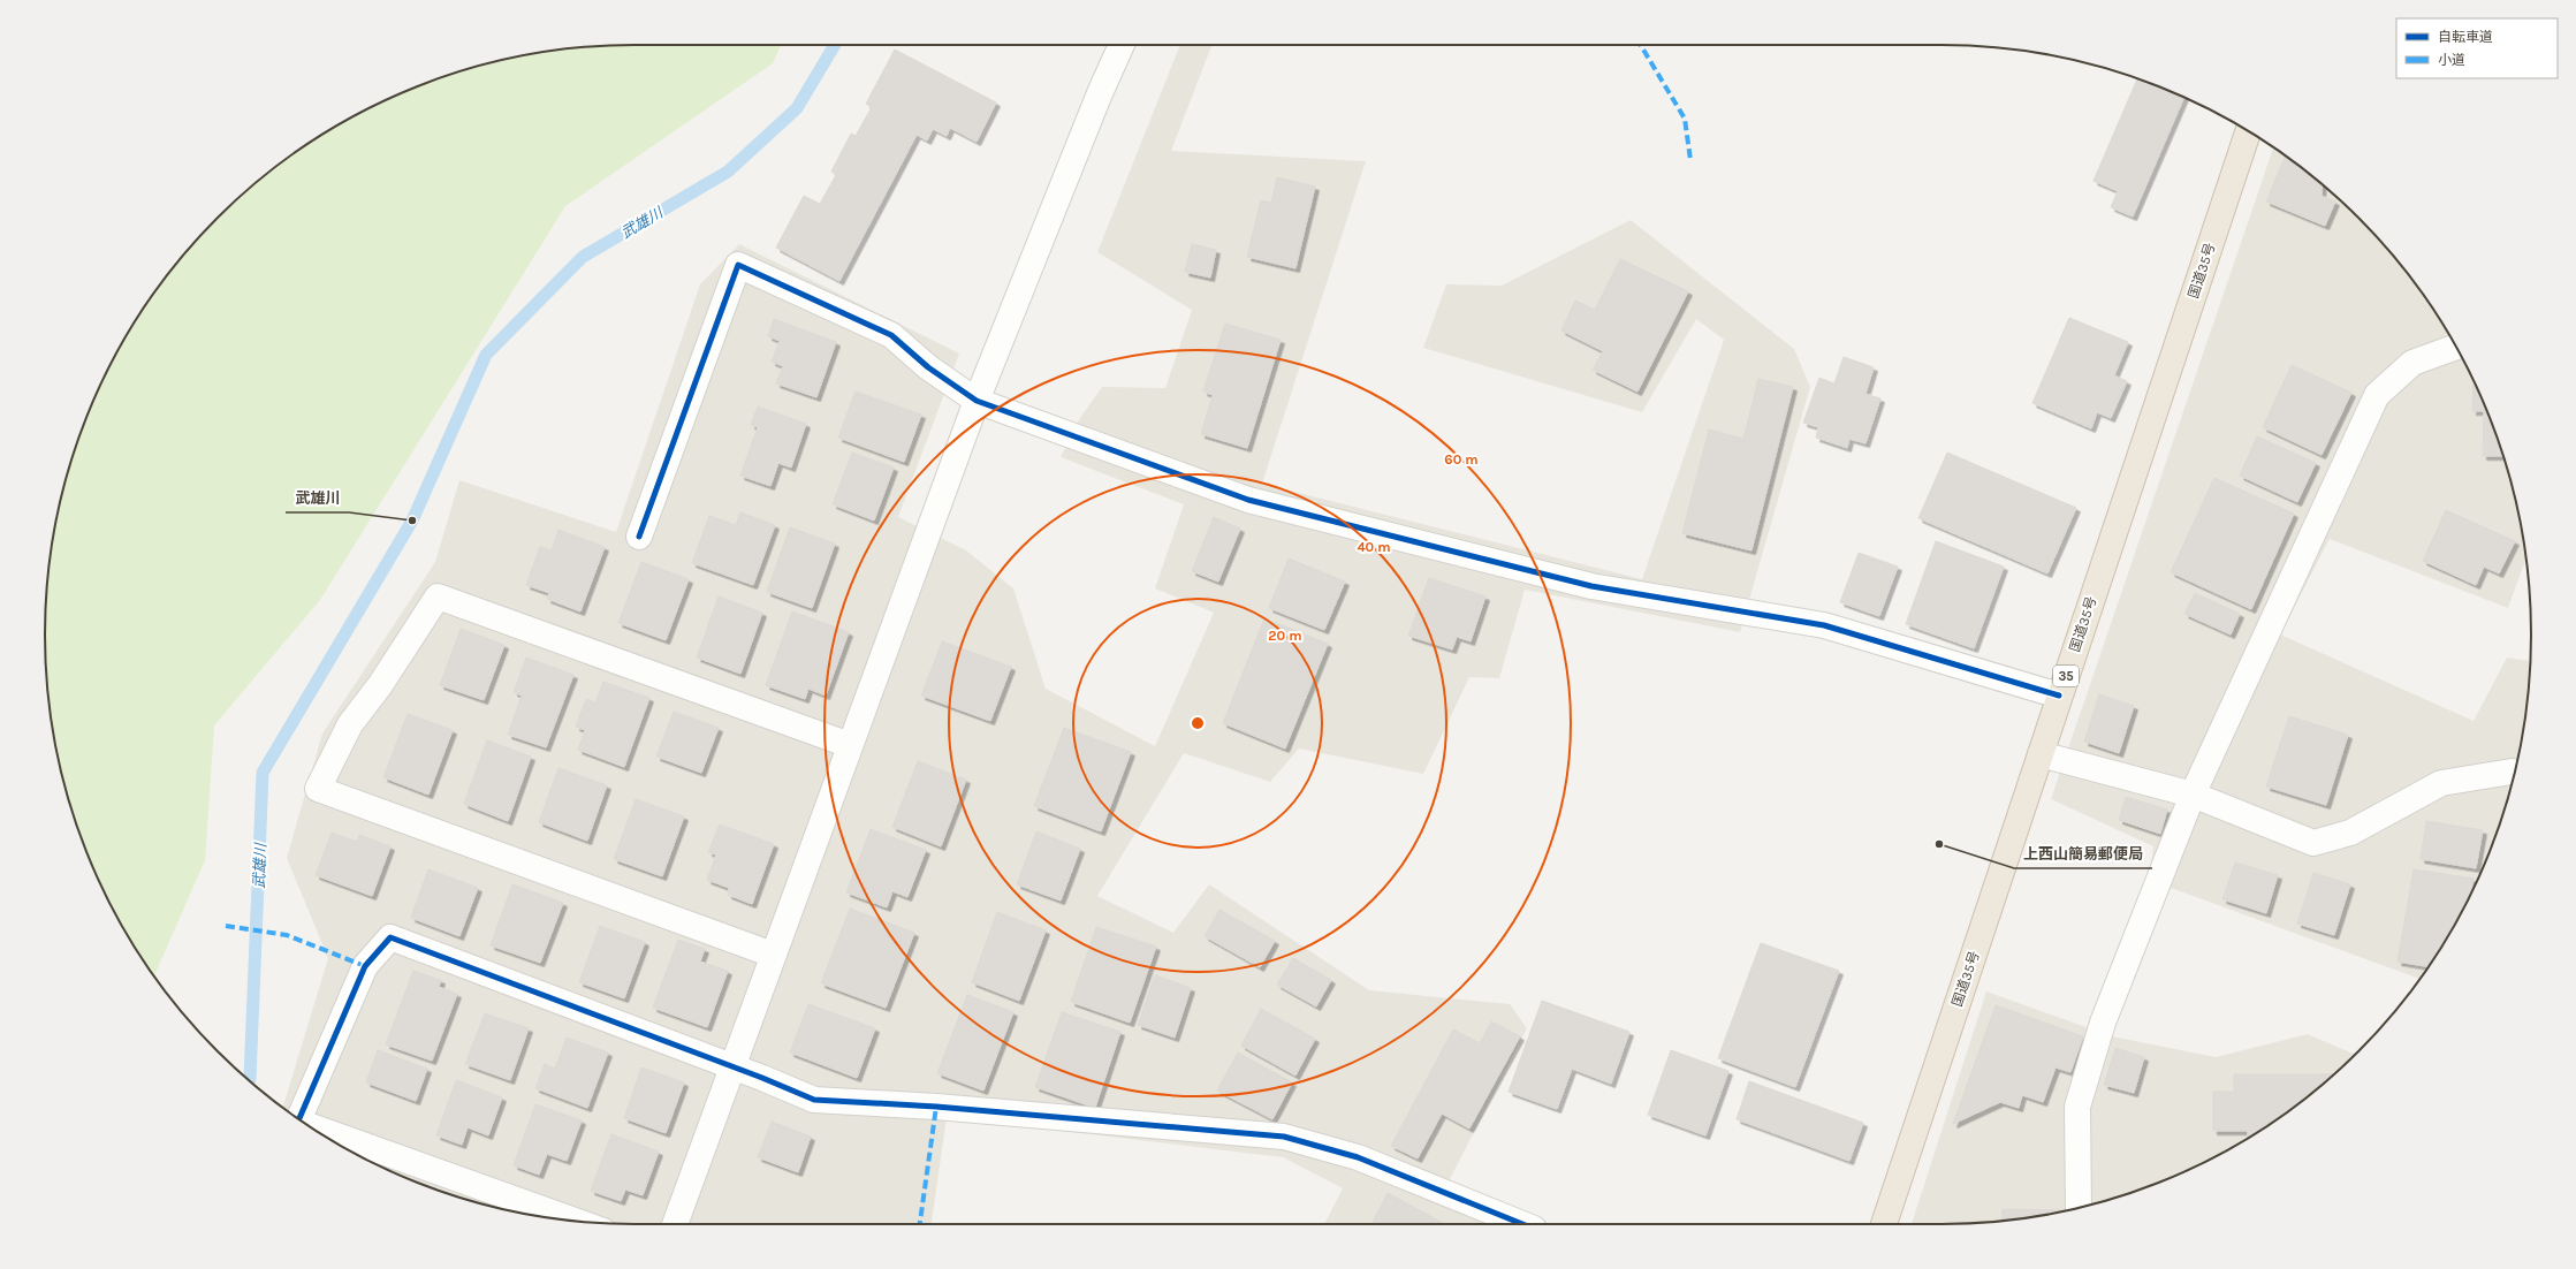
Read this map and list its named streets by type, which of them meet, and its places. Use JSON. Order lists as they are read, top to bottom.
{
  "streets": {
    "highway": ["国道35号", "35"]
  },
  "water": ["武雄川"],
  "places": ["武雄川", "上西山簡易郵便局"],
  "legend": ["自転車道", "小道"],
  "rings": ["60 m", "40 m", "20 m"]
}
